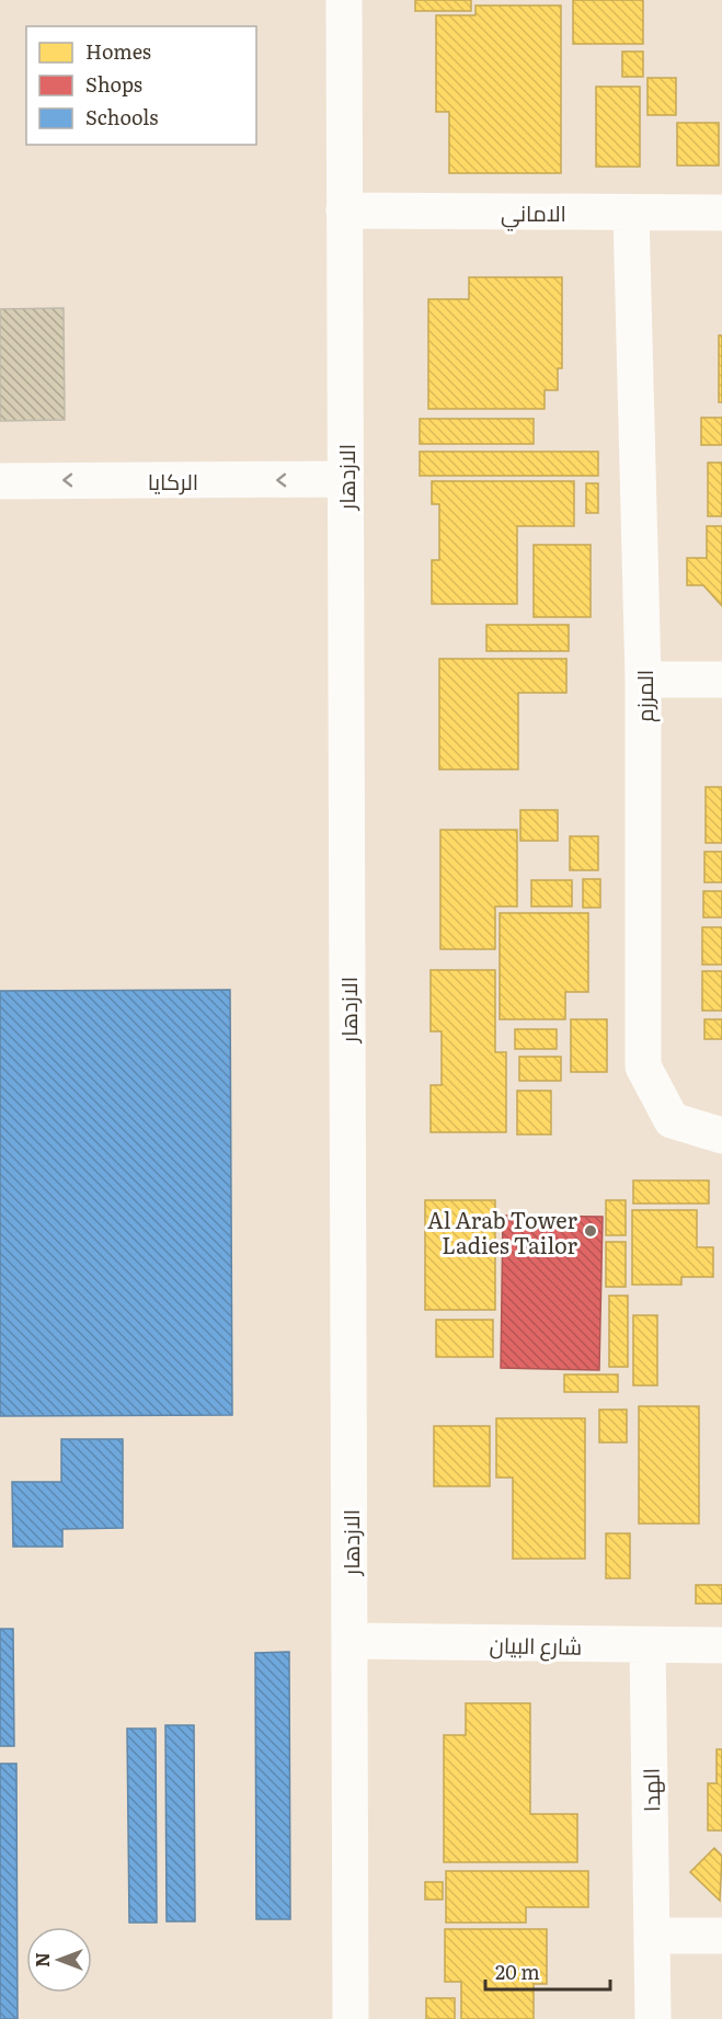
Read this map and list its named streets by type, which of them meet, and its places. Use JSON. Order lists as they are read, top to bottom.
{
  "streets": {
    "street": [
      "الاماني",
      "الازدهار",
      "الركايا",
      "المرزم",
      "شارع البيان",
      "الهدا"
    ]
  },
  "crossings": [
    ["الاماني", "الازدهار"],
    ["الاماني", "المرزم"],
    ["الازدهار", "الركايا"],
    ["الازدهار", "شارع البيان"],
    ["شارع البيان", "الهدا"]
  ],
  "one_way": ["الركايا"],
  "places": ["Al Arab Tower Ladies Tailor"],
  "legend": ["Homes", "Shops", "Schools"],
  "scale_bar": "20 m",
  "north": "left"
}
